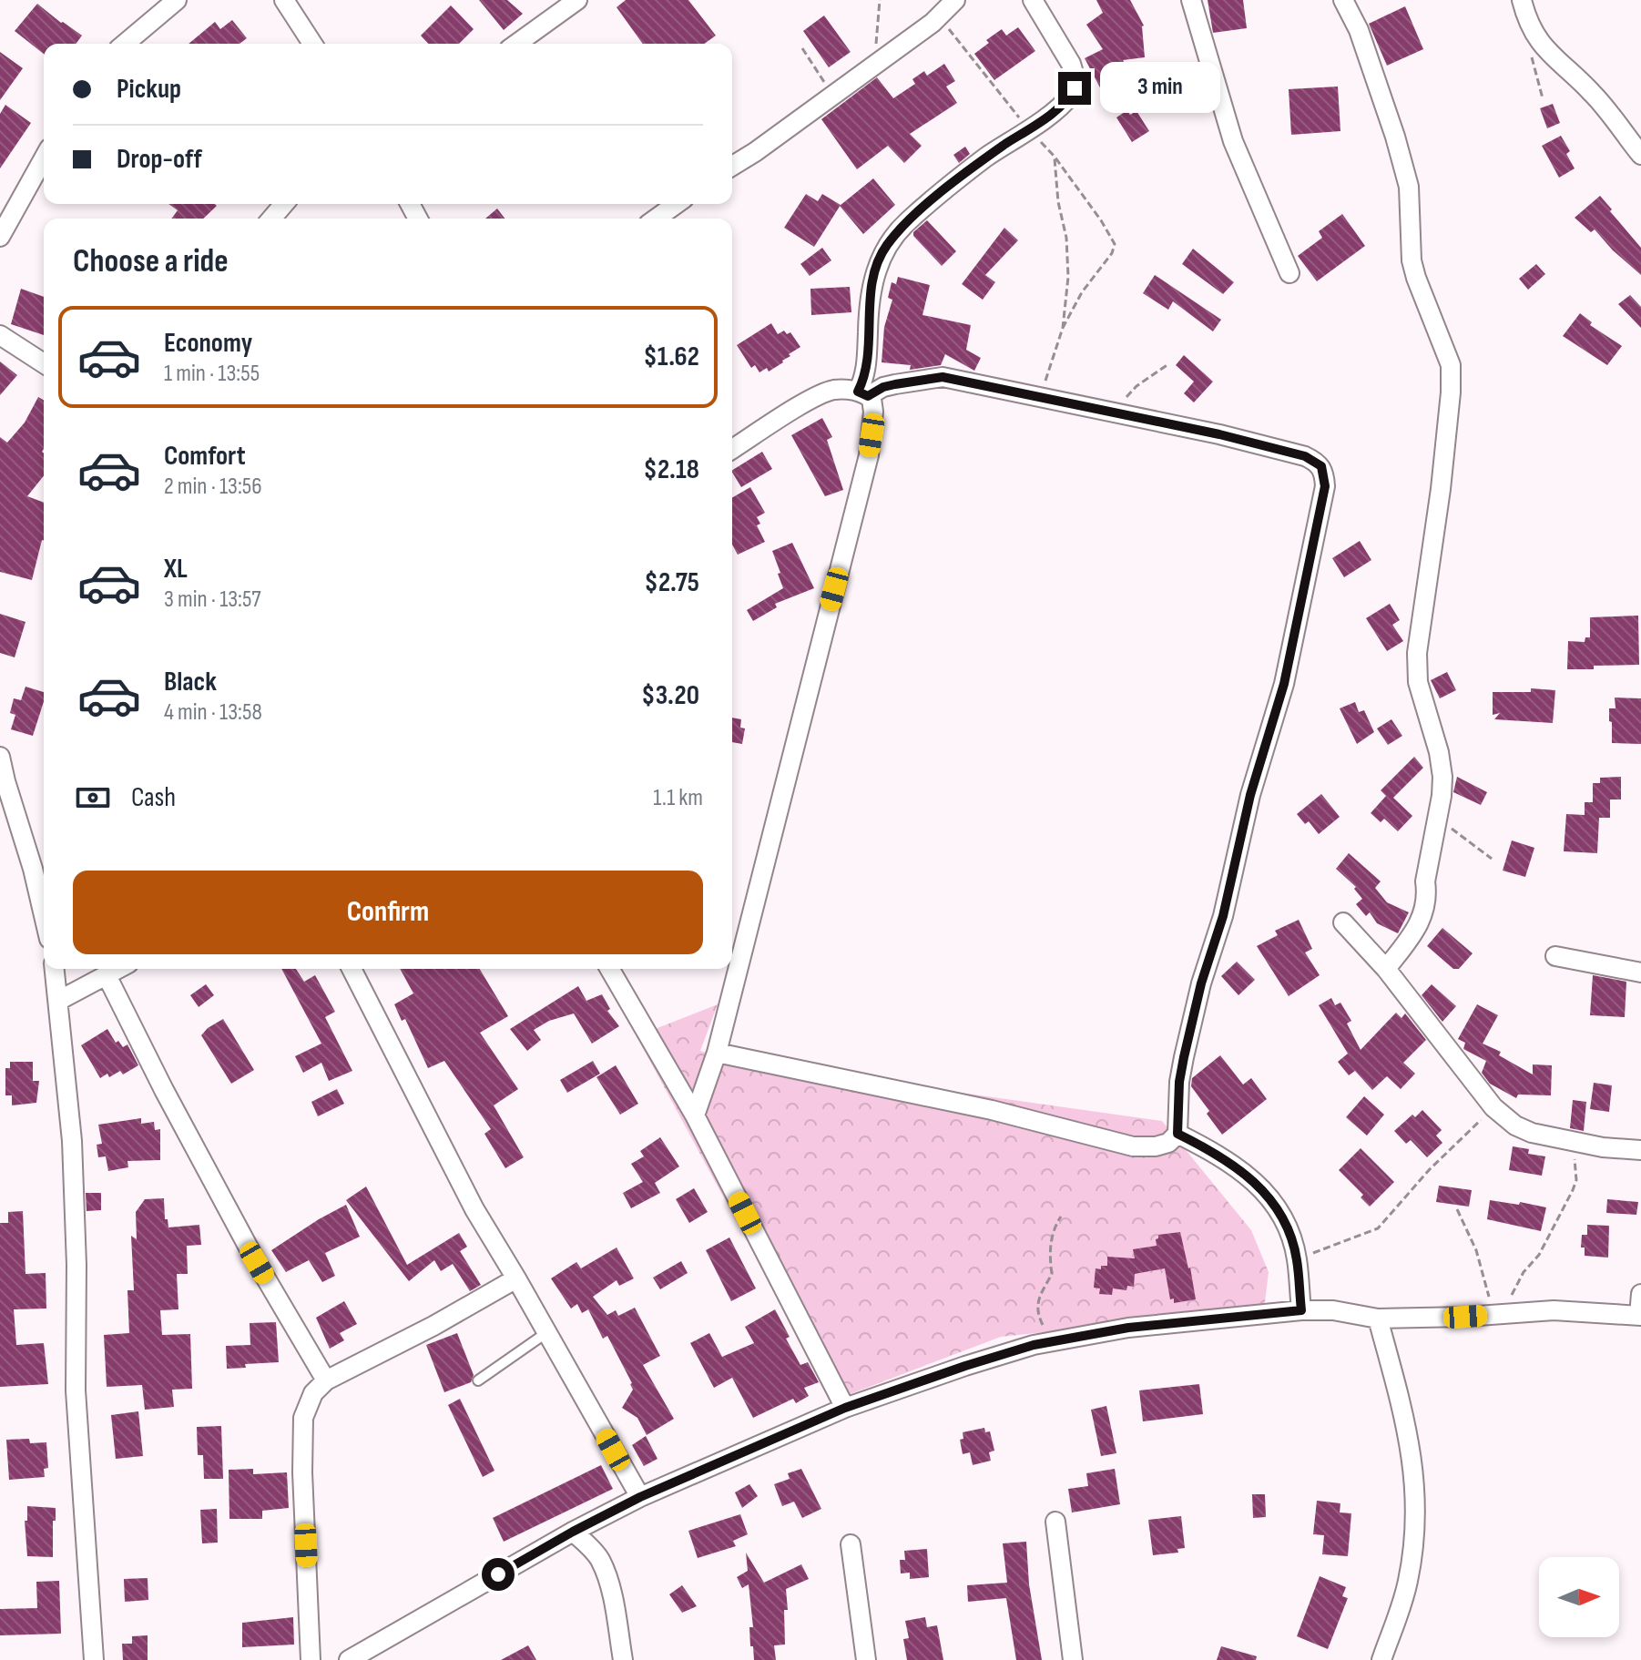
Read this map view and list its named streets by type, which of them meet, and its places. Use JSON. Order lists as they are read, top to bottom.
{
  "north": "right",
  "page": {
    "banner": ["Pickup", "Drop-off"],
    "bubble": "3 min",
    "heading": "Choose a ride",
    "list": [
      {
        "name": "Economy",
        "note": "1 min · 13:55",
        "value": "$1.62"
      },
      {
        "name": "Comfort",
        "note": "2 min · 13:56",
        "value": "$2.18"
      },
      {
        "name": "XL",
        "note": "3 min · 13:57",
        "value": "$2.75"
      },
      {
        "name": "Black",
        "note": "4 min · 13:58",
        "value": "$3.20"
      }
    ],
    "pay": ["Cash", "1.1 km"],
    "buttons": "Confirm"
  }
}
